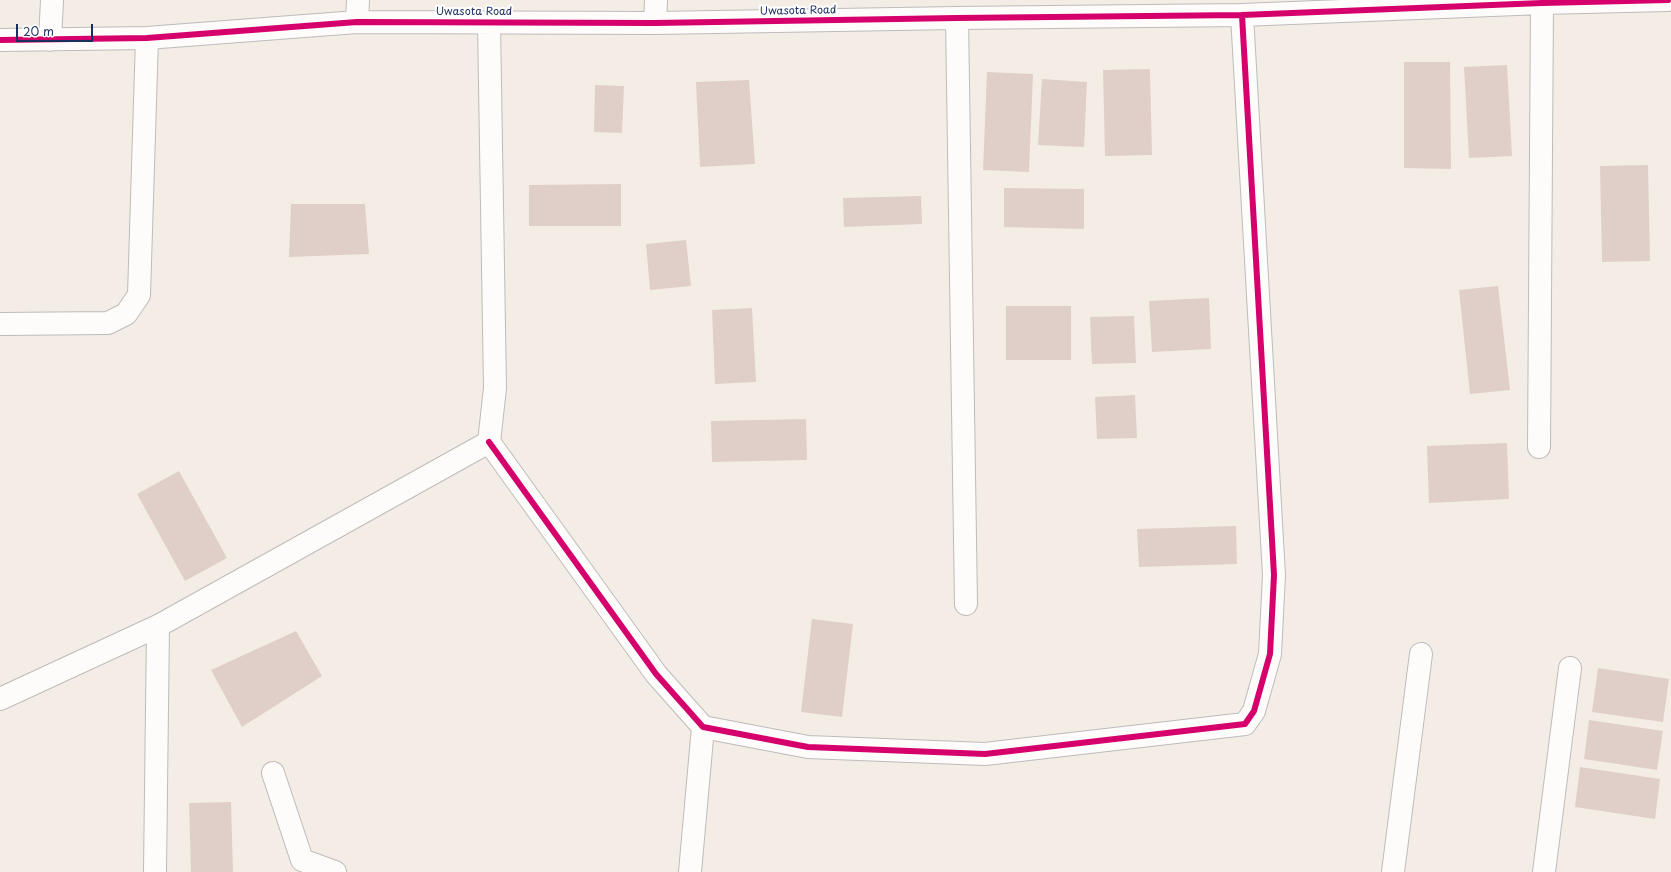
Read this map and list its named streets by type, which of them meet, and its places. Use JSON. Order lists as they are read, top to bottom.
{
  "streets": {
    "street": ["Uwasota Road"]
  },
  "scale_bar": "20 m"
}
